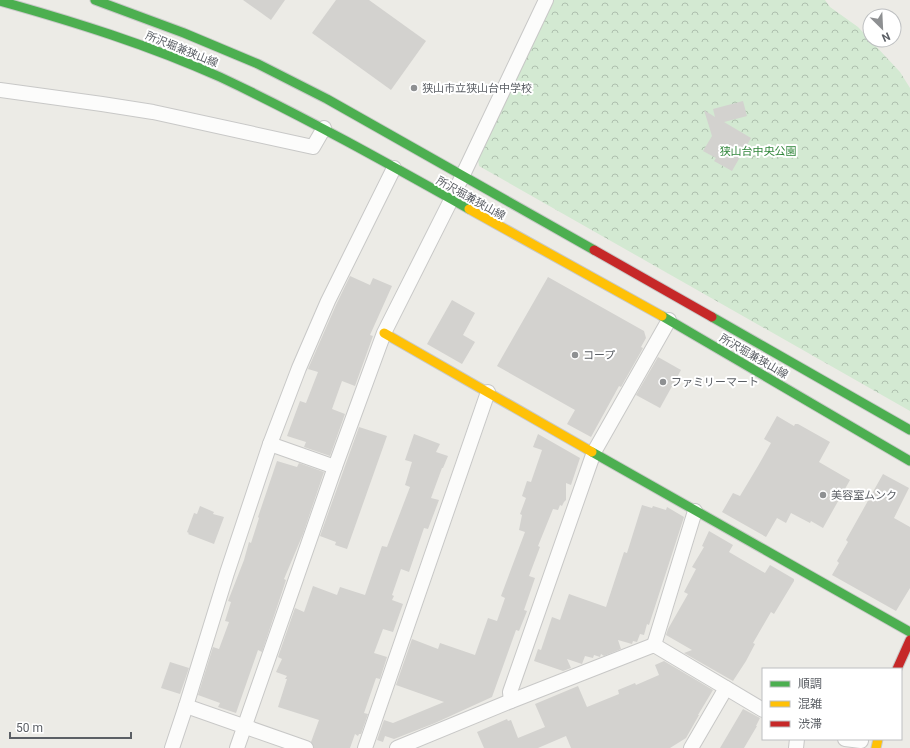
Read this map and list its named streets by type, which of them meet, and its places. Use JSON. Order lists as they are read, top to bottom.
{
  "streets": {
    "main road": ["所沢堀兼狭山線"]
  },
  "parks": ["狭山台中央公園"],
  "places": [
    "狭山市立狭山台中学校",
    "コープ",
    "ファミリーマート",
    "美容室ムンク"
  ],
  "legend": ["順調", "混雑", "渋滞"],
  "scale_bar": "50 m",
  "north": "bottom right"
}
